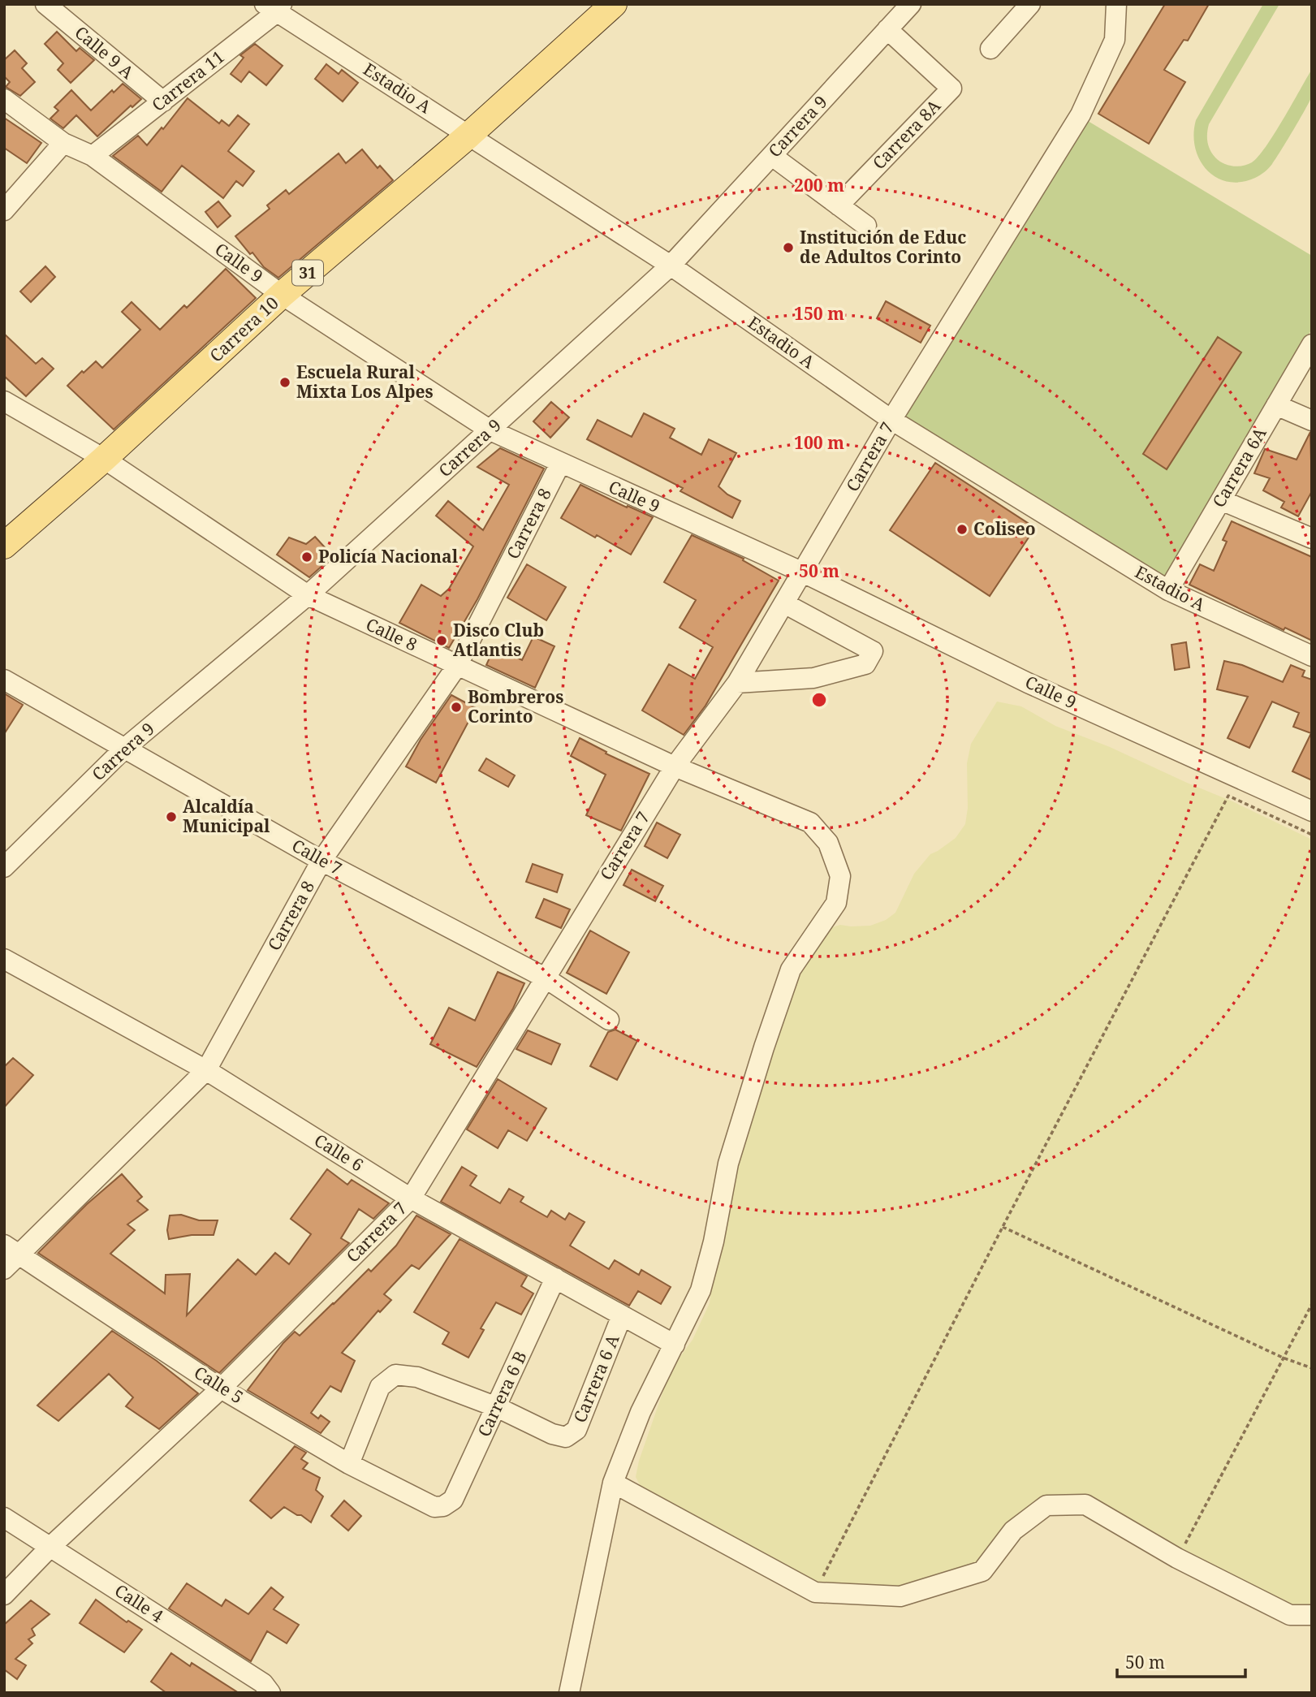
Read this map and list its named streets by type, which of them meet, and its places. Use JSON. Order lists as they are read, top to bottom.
{
  "streets": {
    "main road": ["31", "Carrera 10"],
    "street": [
      "Calle 9 A",
      "Carrera 11",
      "Estadio A",
      "Carrera 9",
      "Carrera 8A",
      "Calle 9",
      "Carrera 7",
      "Carrera 6A",
      "Carrera 8",
      "Calle 8",
      "Calle 7",
      "Calle 6",
      "Carrera 6 A",
      "Calle 5",
      "Carrera 6 B",
      "Calle 4"
    ]
  },
  "crossings": [
    ["Calle 9 A", "Carrera 11"],
    ["Carrera 11", "Estadio A"],
    ["Carrera 11", "Calle 9"],
    ["Estadio A", "Carrera 9"],
    ["Estadio A", "Carrera 10"],
    ["Estadio A", "Carrera 7"],
    ["Estadio A", "Carrera 6A"],
    ["Carrera 9", "Carrera 8A"],
    ["Carrera 9", "Calle 9"],
    ["Carrera 9", "Calle 8"],
    ["Carrera 9", "Calle 7"],
    ["Calle 9", "Carrera 10"],
    ["Calle 9", "Carrera 7"],
    ["Calle 9", "Carrera 8"],
    ["Carrera 10", "Calle 8"],
    ["Carrera 7", "Calle 8"],
    ["Carrera 7", "Calle 7"],
    ["Carrera 7", "Calle 6"],
    ["Carrera 7", "Calle 5"],
    ["Carrera 7", "Calle 4"],
    ["Carrera 8", "Calle 8"],
    ["Carrera 8", "Calle 7"],
    ["Carrera 8", "Calle 6"],
    ["Carrera 8", "Calle 5"],
    ["Calle 8", "Calle 6"],
    ["Calle 6", "Carrera 6 A"],
    ["Calle 6", "Carrera 6 B"],
    ["Carrera 6 A", "Carrera 6 B"],
    ["Calle 5", "Carrera 6 B"]
  ],
  "places": [
    "Institución de Educ de Adultos Corinto",
    "Escuela Rural Mixta Los Alpes",
    "Coliseo",
    "Policía Nacional",
    "Disco Club Atlantis",
    "Bombreros Corinto",
    "Alcaldía Municipal"
  ],
  "scale_bar": "50 m",
  "rings": [
    "200 m",
    "150 m",
    "100 m",
    "50 m"
  ]
}
